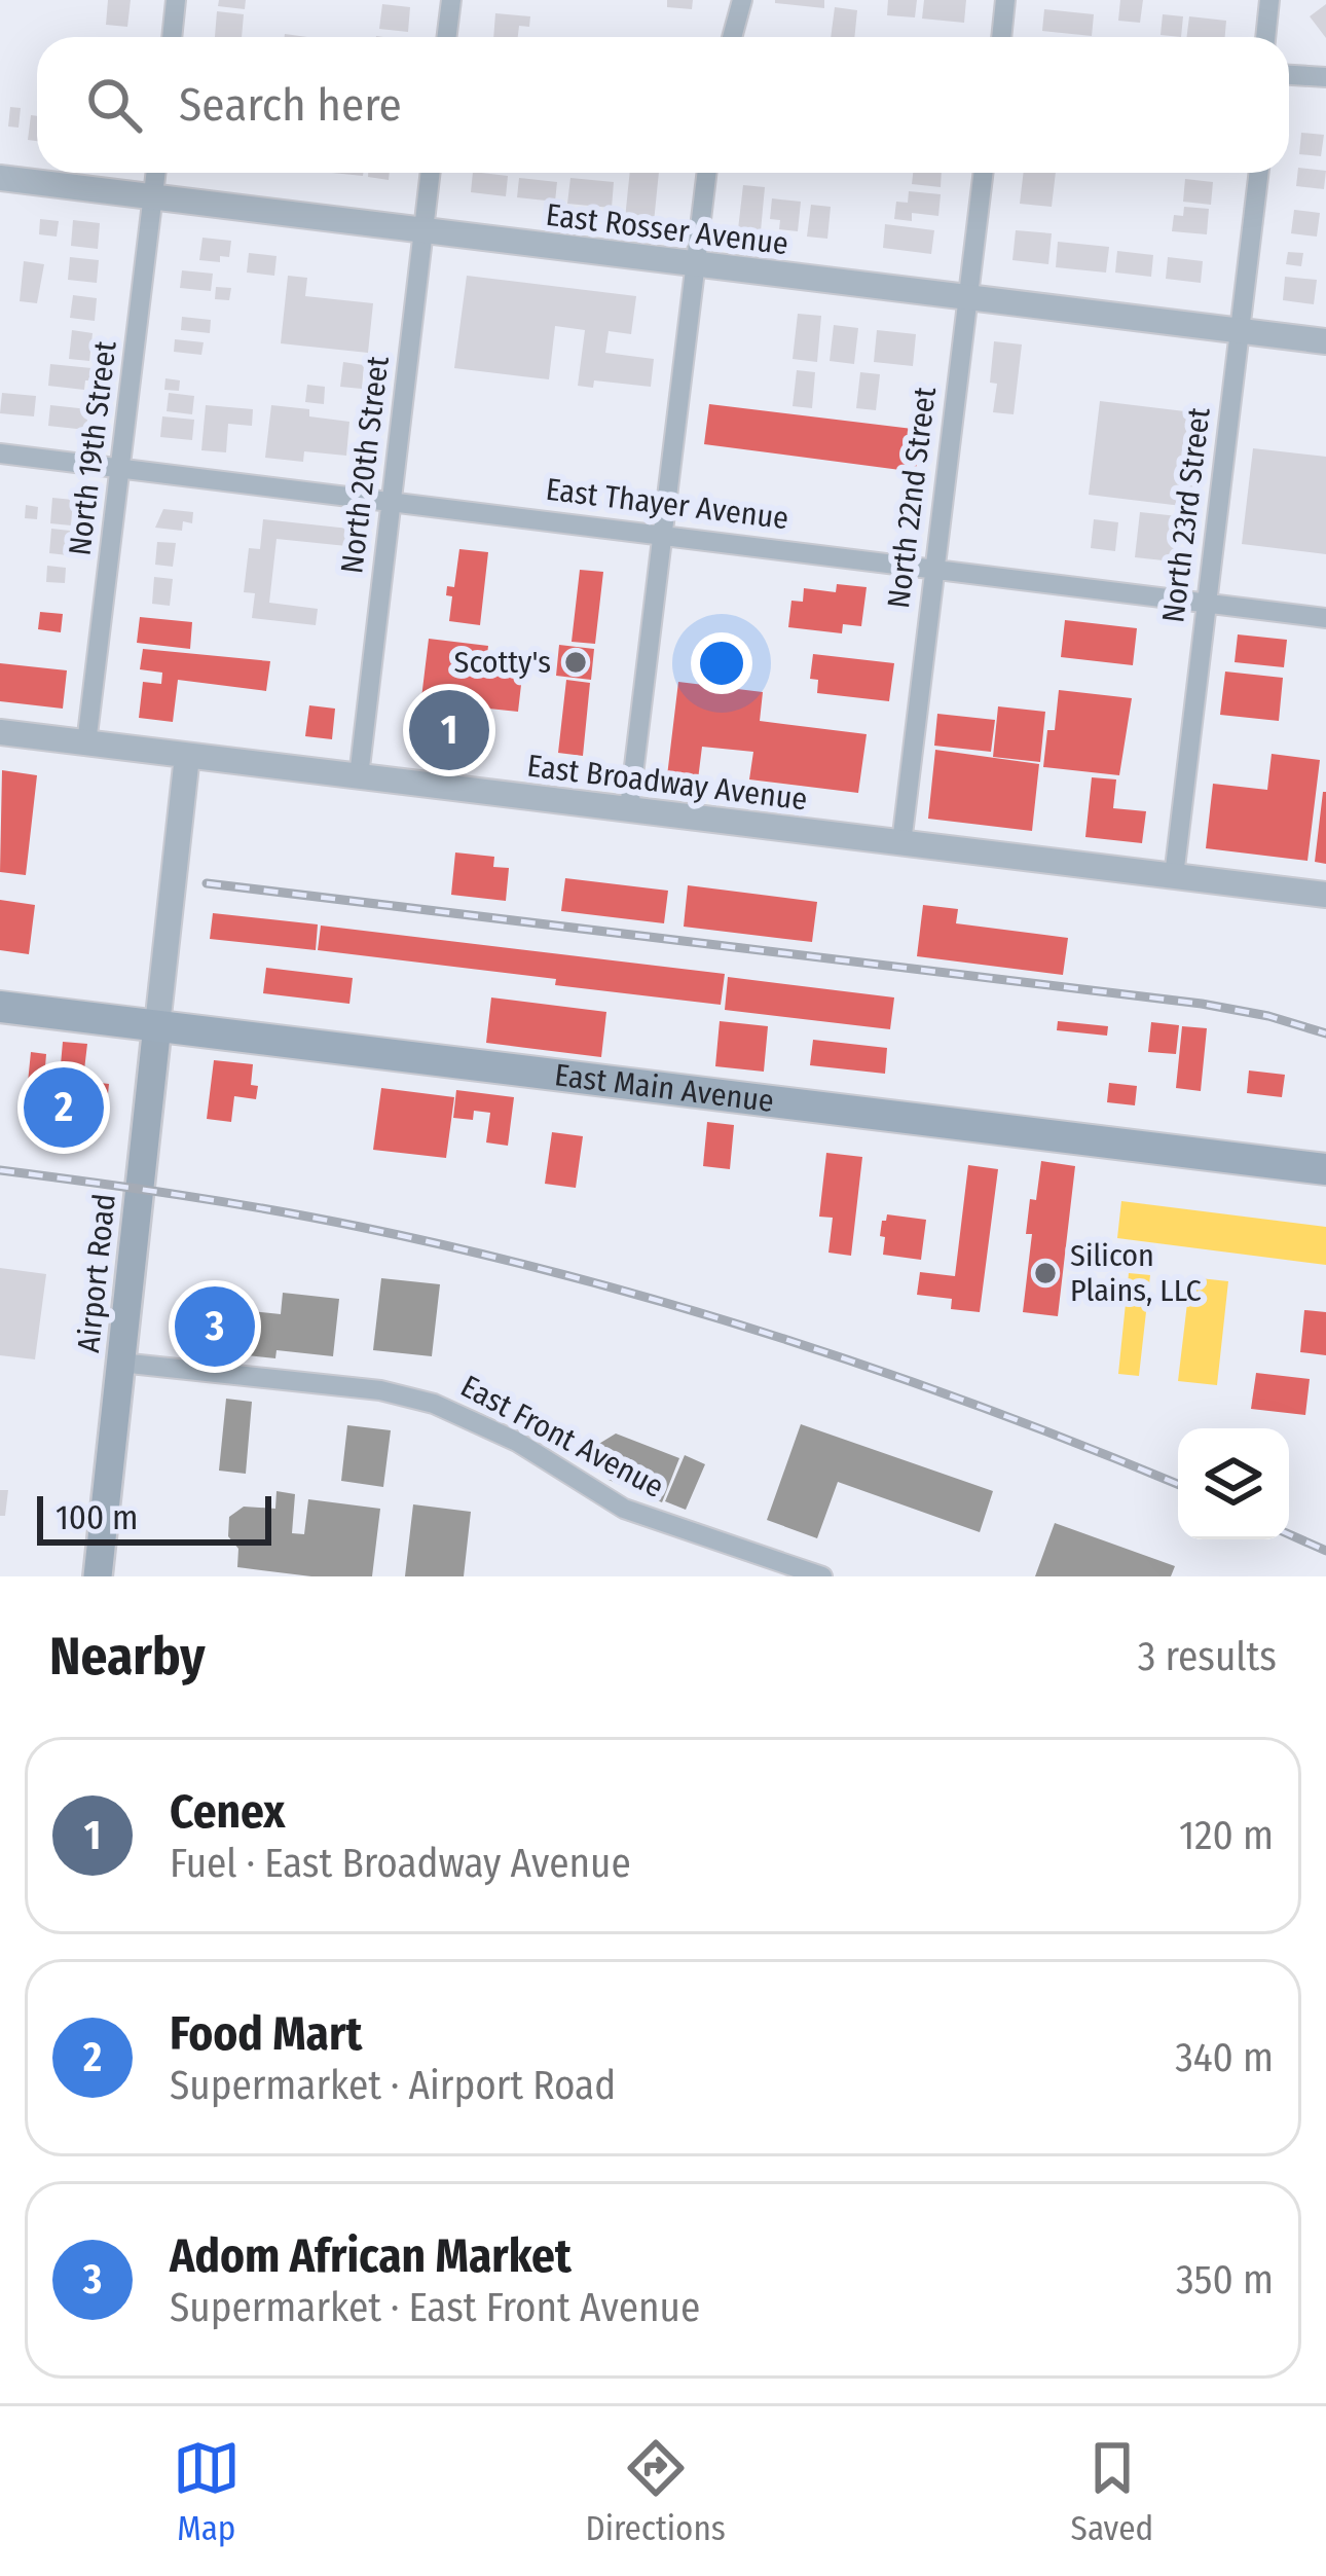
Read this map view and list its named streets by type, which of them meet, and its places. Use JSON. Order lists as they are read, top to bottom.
{
  "streets": {
    "main road": ["East Main Avenue", "Airport Road"],
    "street": [
      "East Rosser Avenue",
      "North 19th Street",
      "North 20th Street",
      "North 22nd Street",
      "East Thayer Avenue",
      "North 23rd Street",
      "East Broadway Avenue",
      "East Front Avenue"
    ]
  },
  "crossings": [
    ["East Rosser Avenue", "North 19th Street"],
    ["East Rosser Avenue", "North 20th Street"],
    ["East Rosser Avenue", "North 22nd Street"],
    ["East Rosser Avenue", "North 23rd Street"],
    ["North 19th Street", "East Thayer Avenue"],
    ["North 19th Street", "East Broadway Avenue"],
    ["North 20th Street", "East Thayer Avenue"],
    ["North 20th Street", "East Broadway Avenue"],
    ["North 22nd Street", "East Thayer Avenue"],
    ["North 22nd Street", "East Broadway Avenue"],
    ["East Thayer Avenue", "North 23rd Street"],
    ["North 23rd Street", "East Broadway Avenue"],
    ["East Broadway Avenue", "Airport Road"],
    ["East Main Avenue", "Airport Road"],
    ["Airport Road", "East Front Avenue"]
  ],
  "places": ["Scotty's", "Silicon Plains, LLC"],
  "scale_bar": "100 m",
  "page": {
    "search": "Search here",
    "pins": ["1", "2", "3"],
    "scale": "100 m",
    "heading": ["Nearby", "3 results"],
    "list": [
      {
        "mark": "1",
        "name": "Cenex",
        "note": "Fuel · East Broadway Avenue",
        "value": "120 m"
      },
      {
        "mark": "2",
        "name": "Food Mart",
        "note": "Supermarket · Airport Road",
        "value": "340 m"
      },
      {
        "mark": "3",
        "name": "Adom African Market",
        "note": "Supermarket · East Front Avenue",
        "value": "350 m"
      }
    ],
    "nav": ["Map", "Directions", "Saved"]
  }
}
